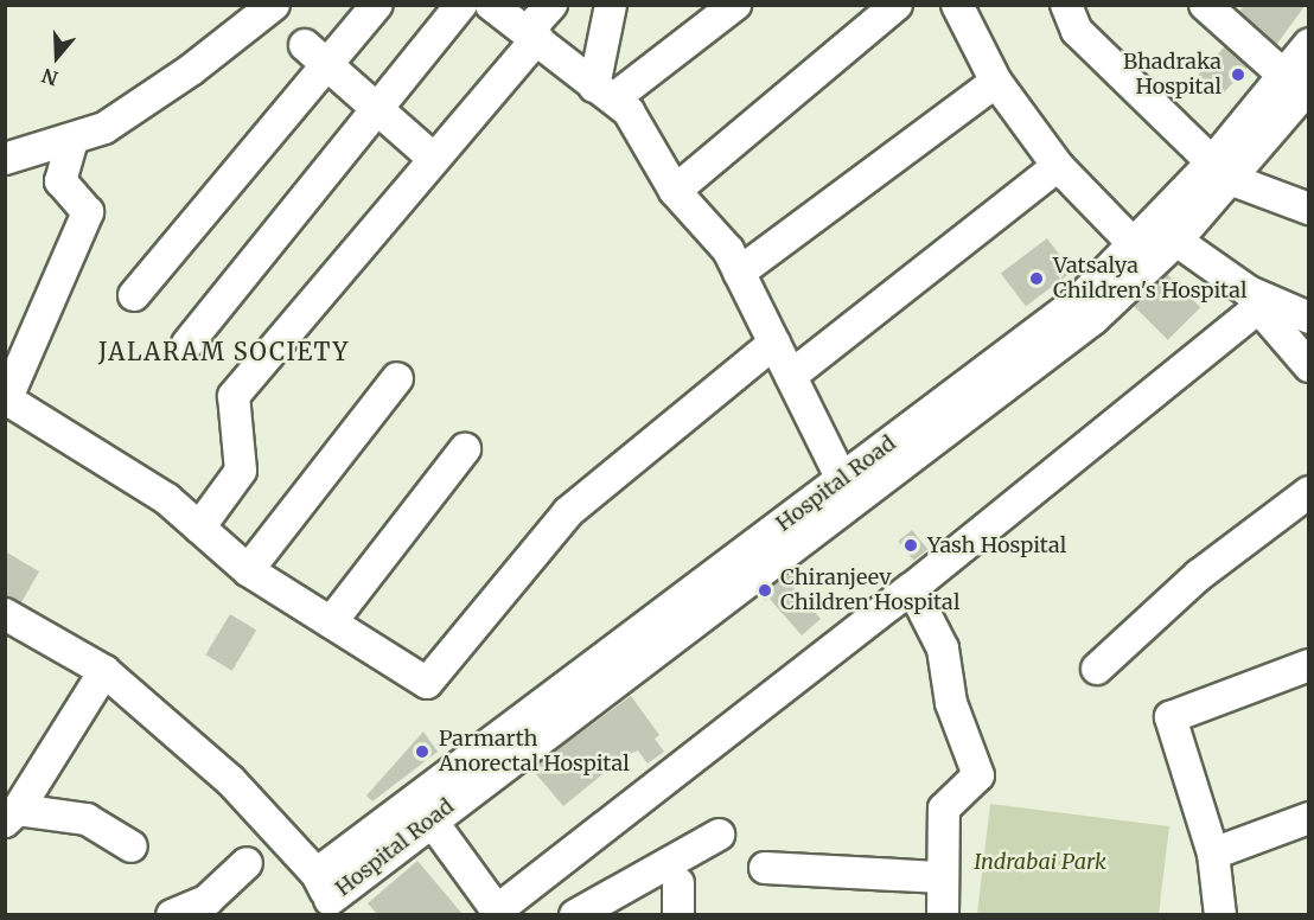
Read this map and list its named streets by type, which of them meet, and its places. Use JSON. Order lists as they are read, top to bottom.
{
  "streets": {
    "street": ["Hospital Road"]
  },
  "districts": ["JALARAM SOCIETY"],
  "parks": ["Indrabai Park"],
  "places": [
    "Bhadraka Hospital",
    "Vatsalya Children's Hospital",
    "Yash Hospital",
    "Chiranjeev Children Hospital",
    "Parmarth Anorectal Hospital"
  ],
  "north": "bottom"
}
